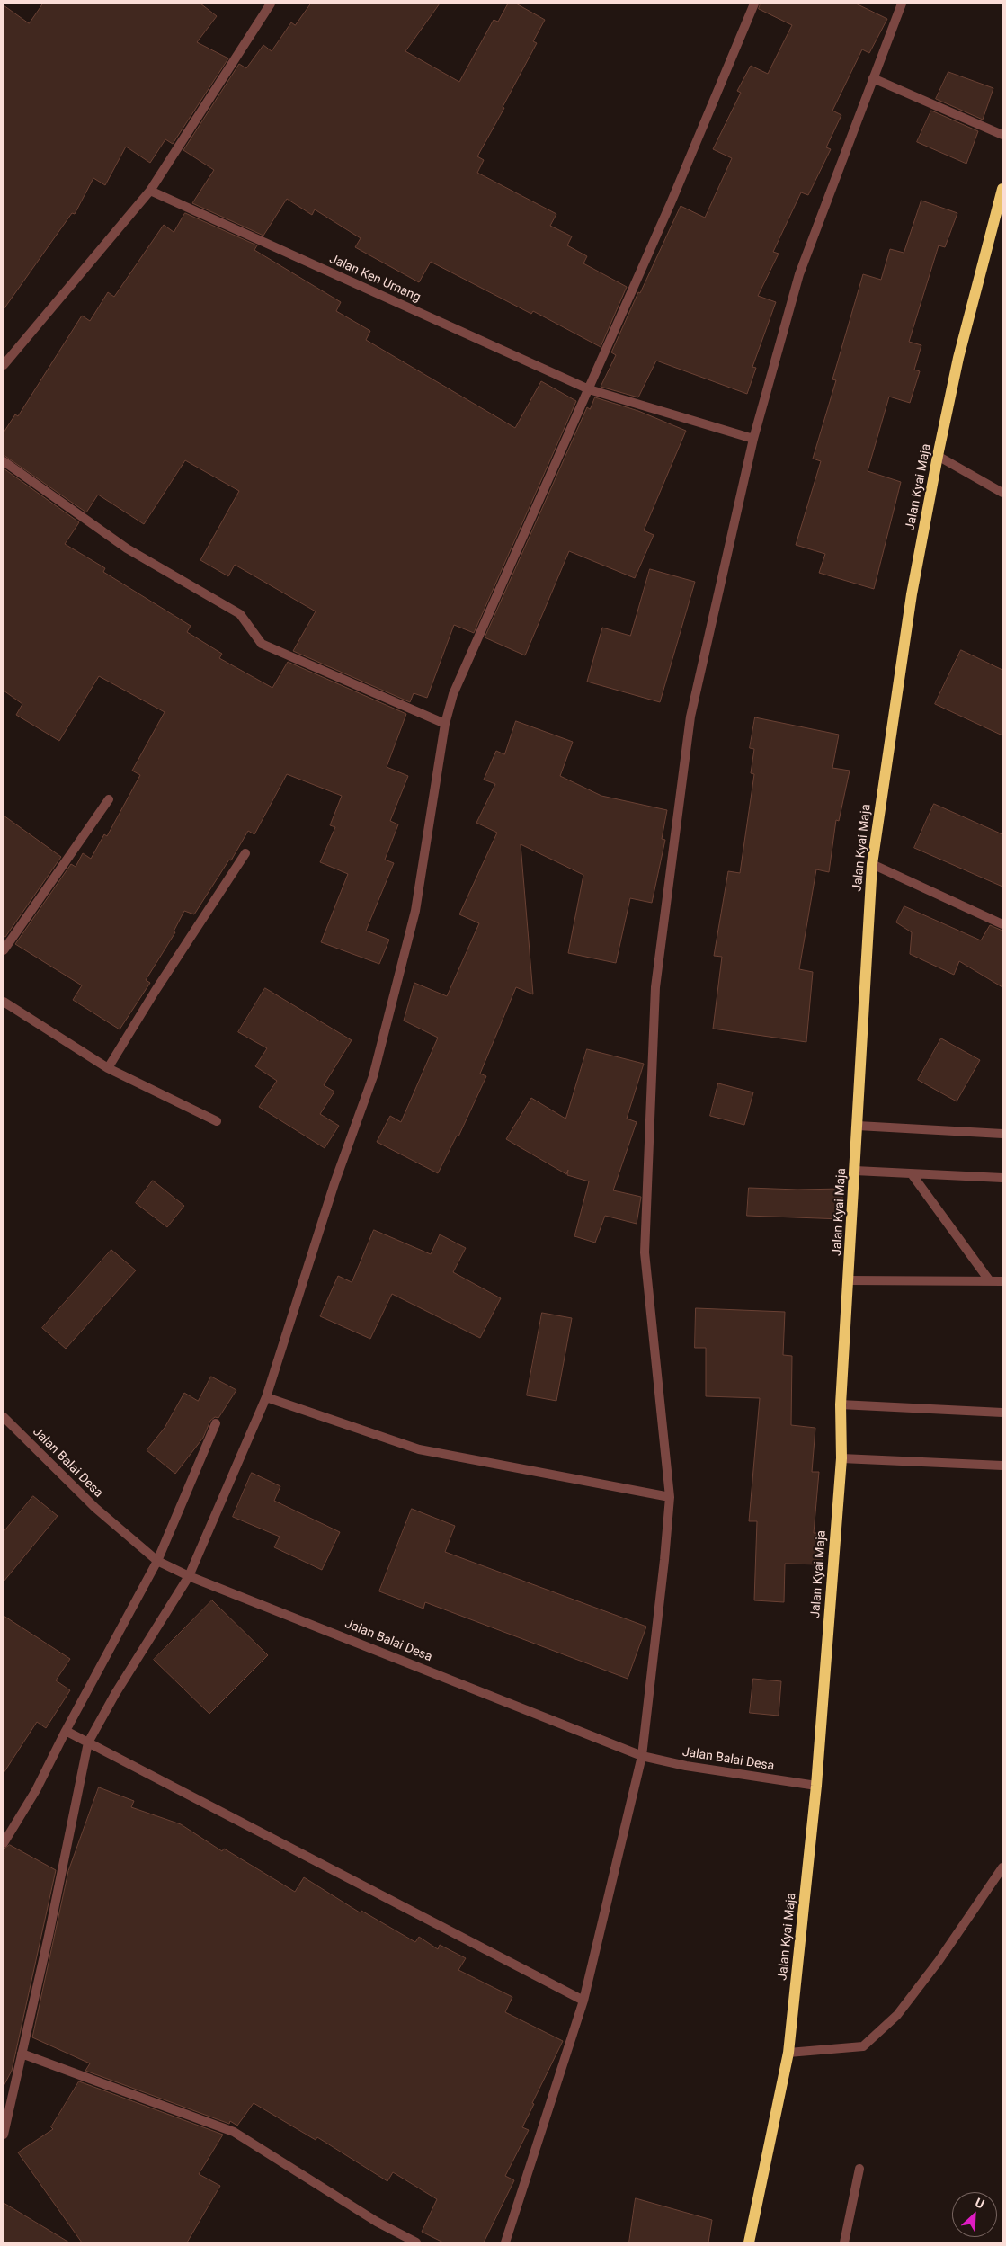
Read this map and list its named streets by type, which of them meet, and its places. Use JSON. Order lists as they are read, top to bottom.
{
  "streets": {
    "main road": ["Jalan Kyai Maja"],
    "street": ["Jalan Ken Umang", "Jalan Balai Desa"]
  },
  "crossings": [
    ["Jalan Kyai Maja", "Jalan Balai Desa"]
  ],
  "north": "top right"
}
